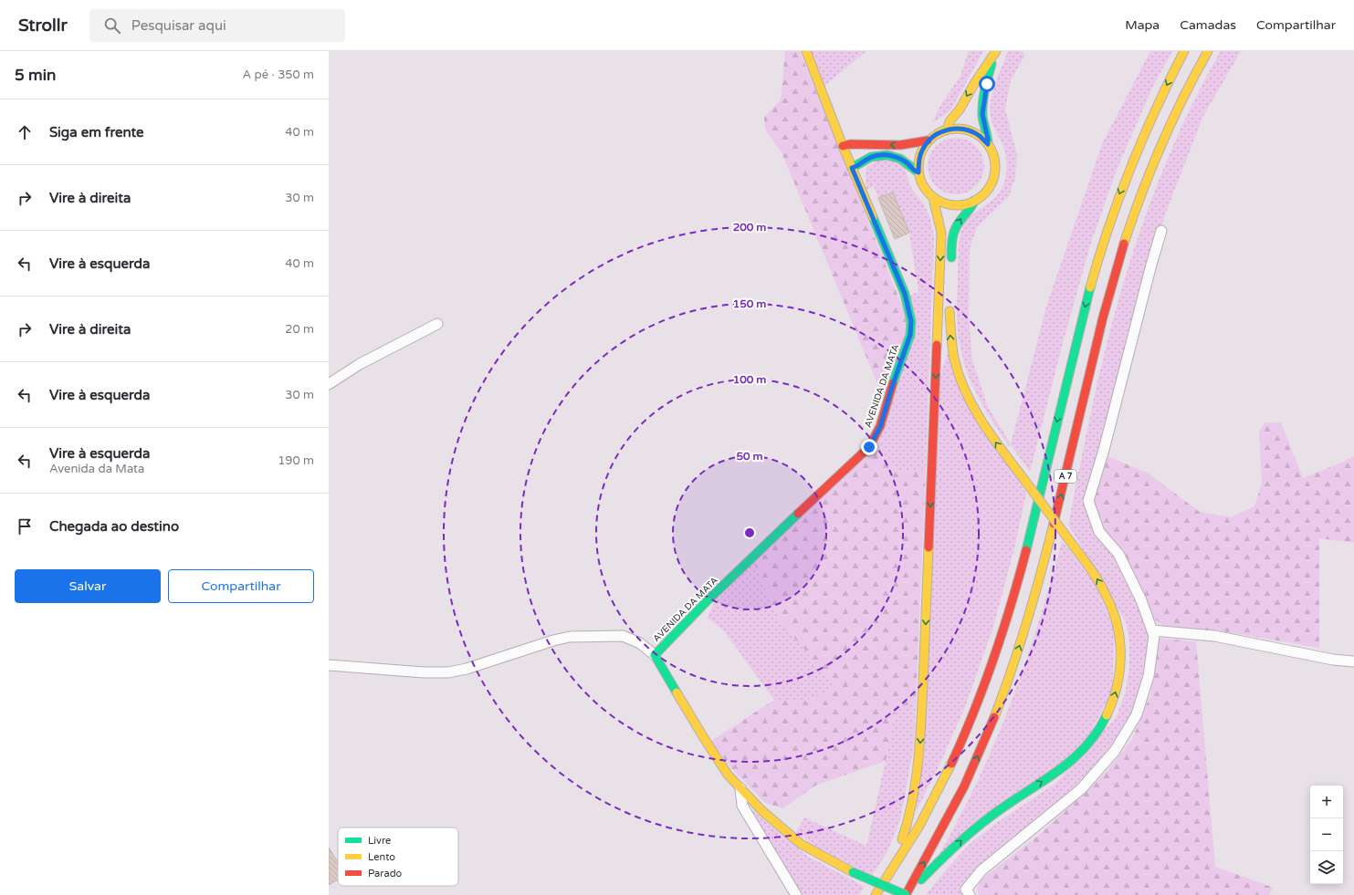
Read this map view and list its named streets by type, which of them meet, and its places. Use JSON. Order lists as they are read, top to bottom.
{
  "streets": {
    "main road": ["AVENIDA DA MATA", "A 7"]
  },
  "legend": ["Livre", "Lento", "Parado"],
  "page": {
    "header": "Strollr",
    "search": "Pesquisar aqui",
    "nav": ["Mapa", "Camadas", "Compartilhar"],
    "heading": ["5 min", "A pé · 350 m"],
    "list": [
      ["Siga em frente", "40 m"],
      ["Vire à direita", "30 m"],
      ["Vire à esquerda", "40 m"],
      ["Vire à direita", "20 m"],
      ["Vire à esquerda", "30 m"],
      ["Vire à esquerda", "Avenida da Mata", "190 m"],
      "Chegada ao destino"
    ],
    "buttons": ["Salvar", "Compartilhar"],
    "map_buttons": ["+", "−"]
  },
  "rings": [
    "200 m",
    "150 m",
    "100 m",
    "50 m"
  ]
}
